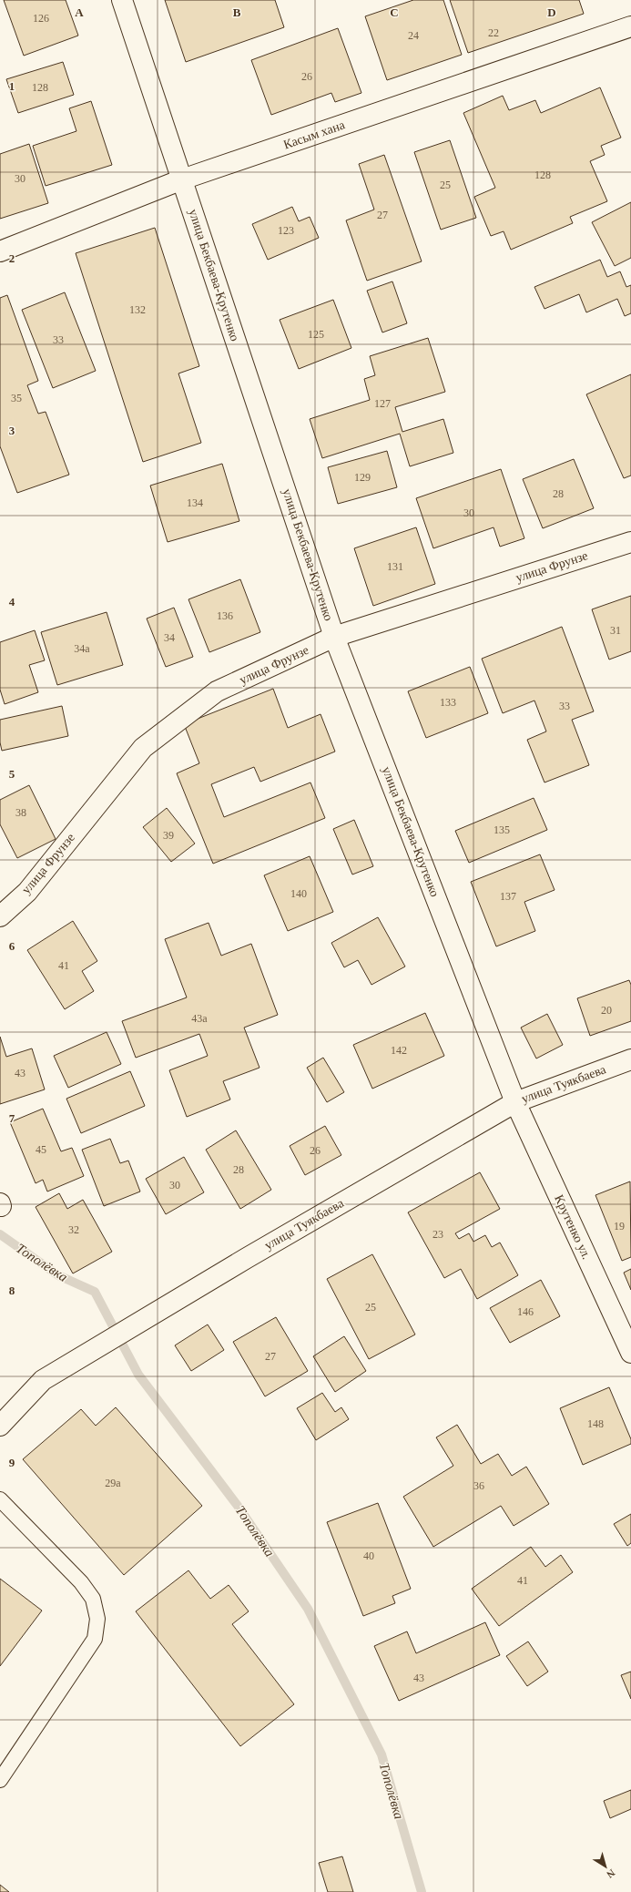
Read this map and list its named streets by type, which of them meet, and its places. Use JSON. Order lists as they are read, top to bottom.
{
  "streets": {
    "street": [
      "Касым хана",
      "улица Бекбаева-Крутенко",
      "улица Фрунзе",
      "улица Туякбаева",
      "Крутенко ул."
    ]
  },
  "crossings": [
    ["Касым хана", "улица Бекбаева-Крутенко"],
    ["улица Бекбаева-Крутенко", "улица Фрунзе"],
    ["улица Бекбаева-Крутенко", "улица Туякбаева"],
    ["улица Бекбаева-Крутенко", "Крутенко ул."],
    ["улица Туякбаева", "Крутенко ул."]
  ],
  "water": ["Тополёвка"],
  "house_numbers": [
    "126",
    "22",
    "24",
    "26",
    "128",
    "128",
    "30",
    "25",
    "27",
    "123",
    "132",
    "125",
    "33",
    "35",
    "127",
    "129",
    "28",
    "134",
    "30",
    "131",
    "136",
    "31",
    "34",
    "34а",
    "133",
    "33",
    "38",
    "135",
    "39",
    "140",
    "137",
    "41",
    "20",
    "43а",
    "142",
    "43",
    "45",
    "26",
    "28",
    "30",
    "19",
    "32",
    "23",
    "25",
    "146",
    "27",
    "148",
    "29а",
    "36",
    "40",
    "41",
    "43"
  ],
  "north": "bottom right",
  "grid": {
    "columns": [
      "A",
      "B",
      "C",
      "D"
    ],
    "rows": [
      "1",
      "2",
      "3",
      "4",
      "5",
      "6",
      "7",
      "8",
      "9"
    ]
  }
}
